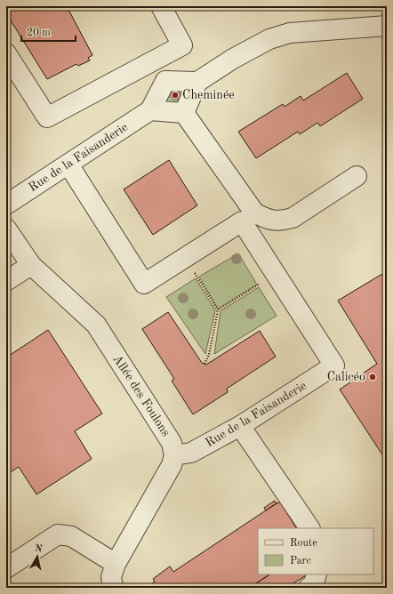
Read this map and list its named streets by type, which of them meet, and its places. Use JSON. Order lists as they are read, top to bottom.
{
  "streets": {
    "street": ["Rue de la Faisanderie", "Allée des Foulons"]
  },
  "crossings": [
    ["Rue de la Faisanderie", "Allée des Foulons"]
  ],
  "places": ["Cheminée", "Calicéo"],
  "legend": ["Route", "Parc"],
  "scale_bar": "20 m",
  "north": "top"
}
